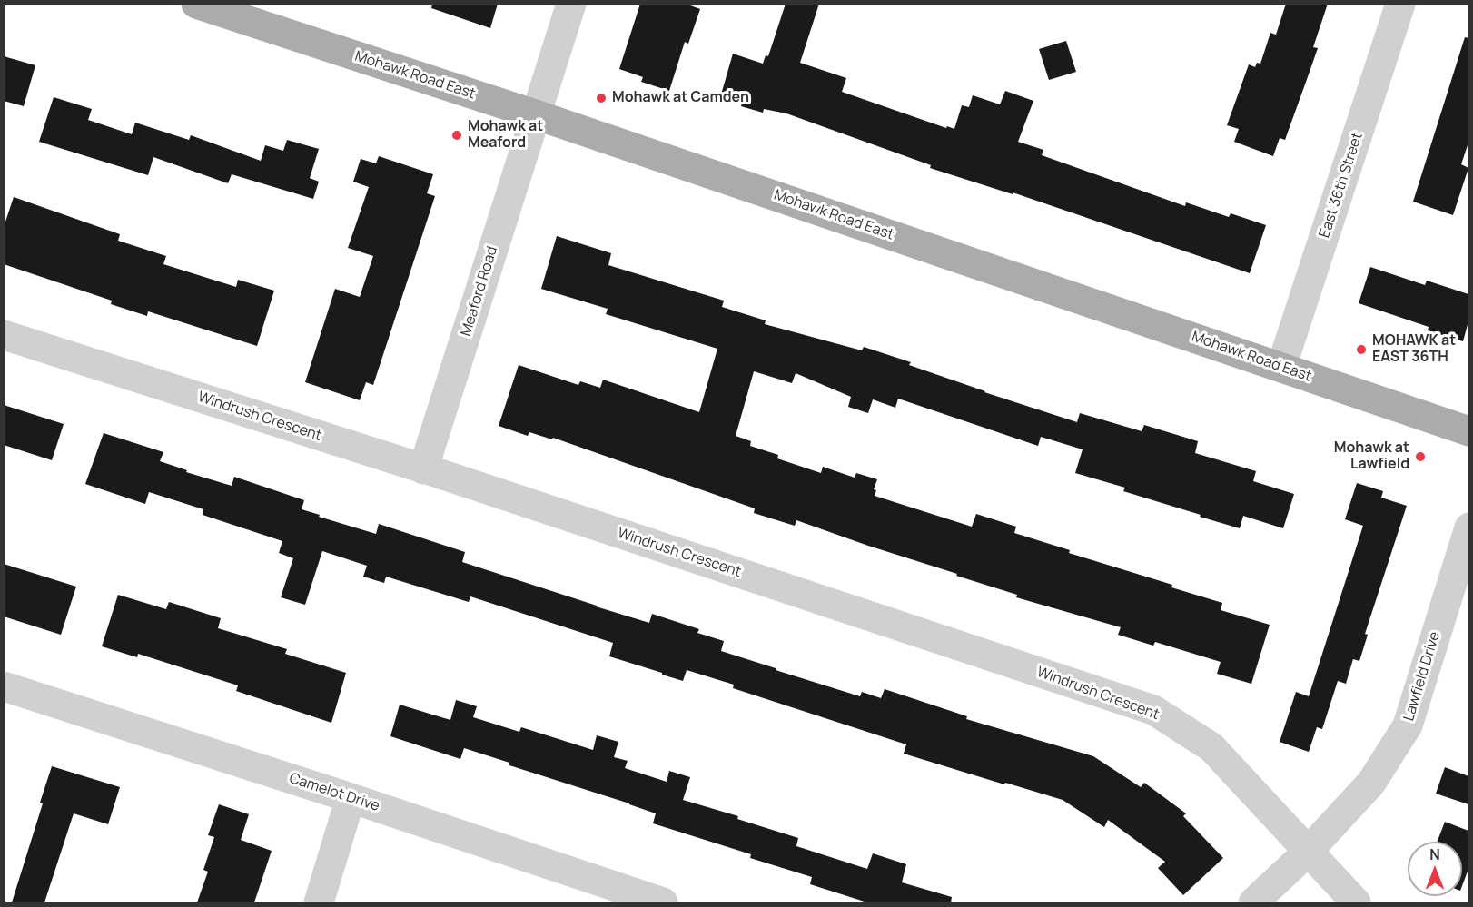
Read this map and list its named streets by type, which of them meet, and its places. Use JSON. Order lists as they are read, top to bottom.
{
  "streets": {
    "main road": ["Mohawk Road East"],
    "street": [
      "East 36th Street",
      "Meaford Road",
      "Windrush Crescent",
      "Lawfield Drive",
      "Camelot Drive"
    ]
  },
  "crossings": [
    ["Mohawk Road East", "East 36th Street"],
    ["Mohawk Road East", "Meaford Road"],
    ["Meaford Road", "Windrush Crescent"],
    ["Windrush Crescent", "Lawfield Drive"]
  ],
  "places": [
    "Mohawk at Camden",
    "Mohawk at Meaford",
    "MOHAWK at EAST 36TH",
    "Mohawk at Lawfield"
  ],
  "north": "top"
}
